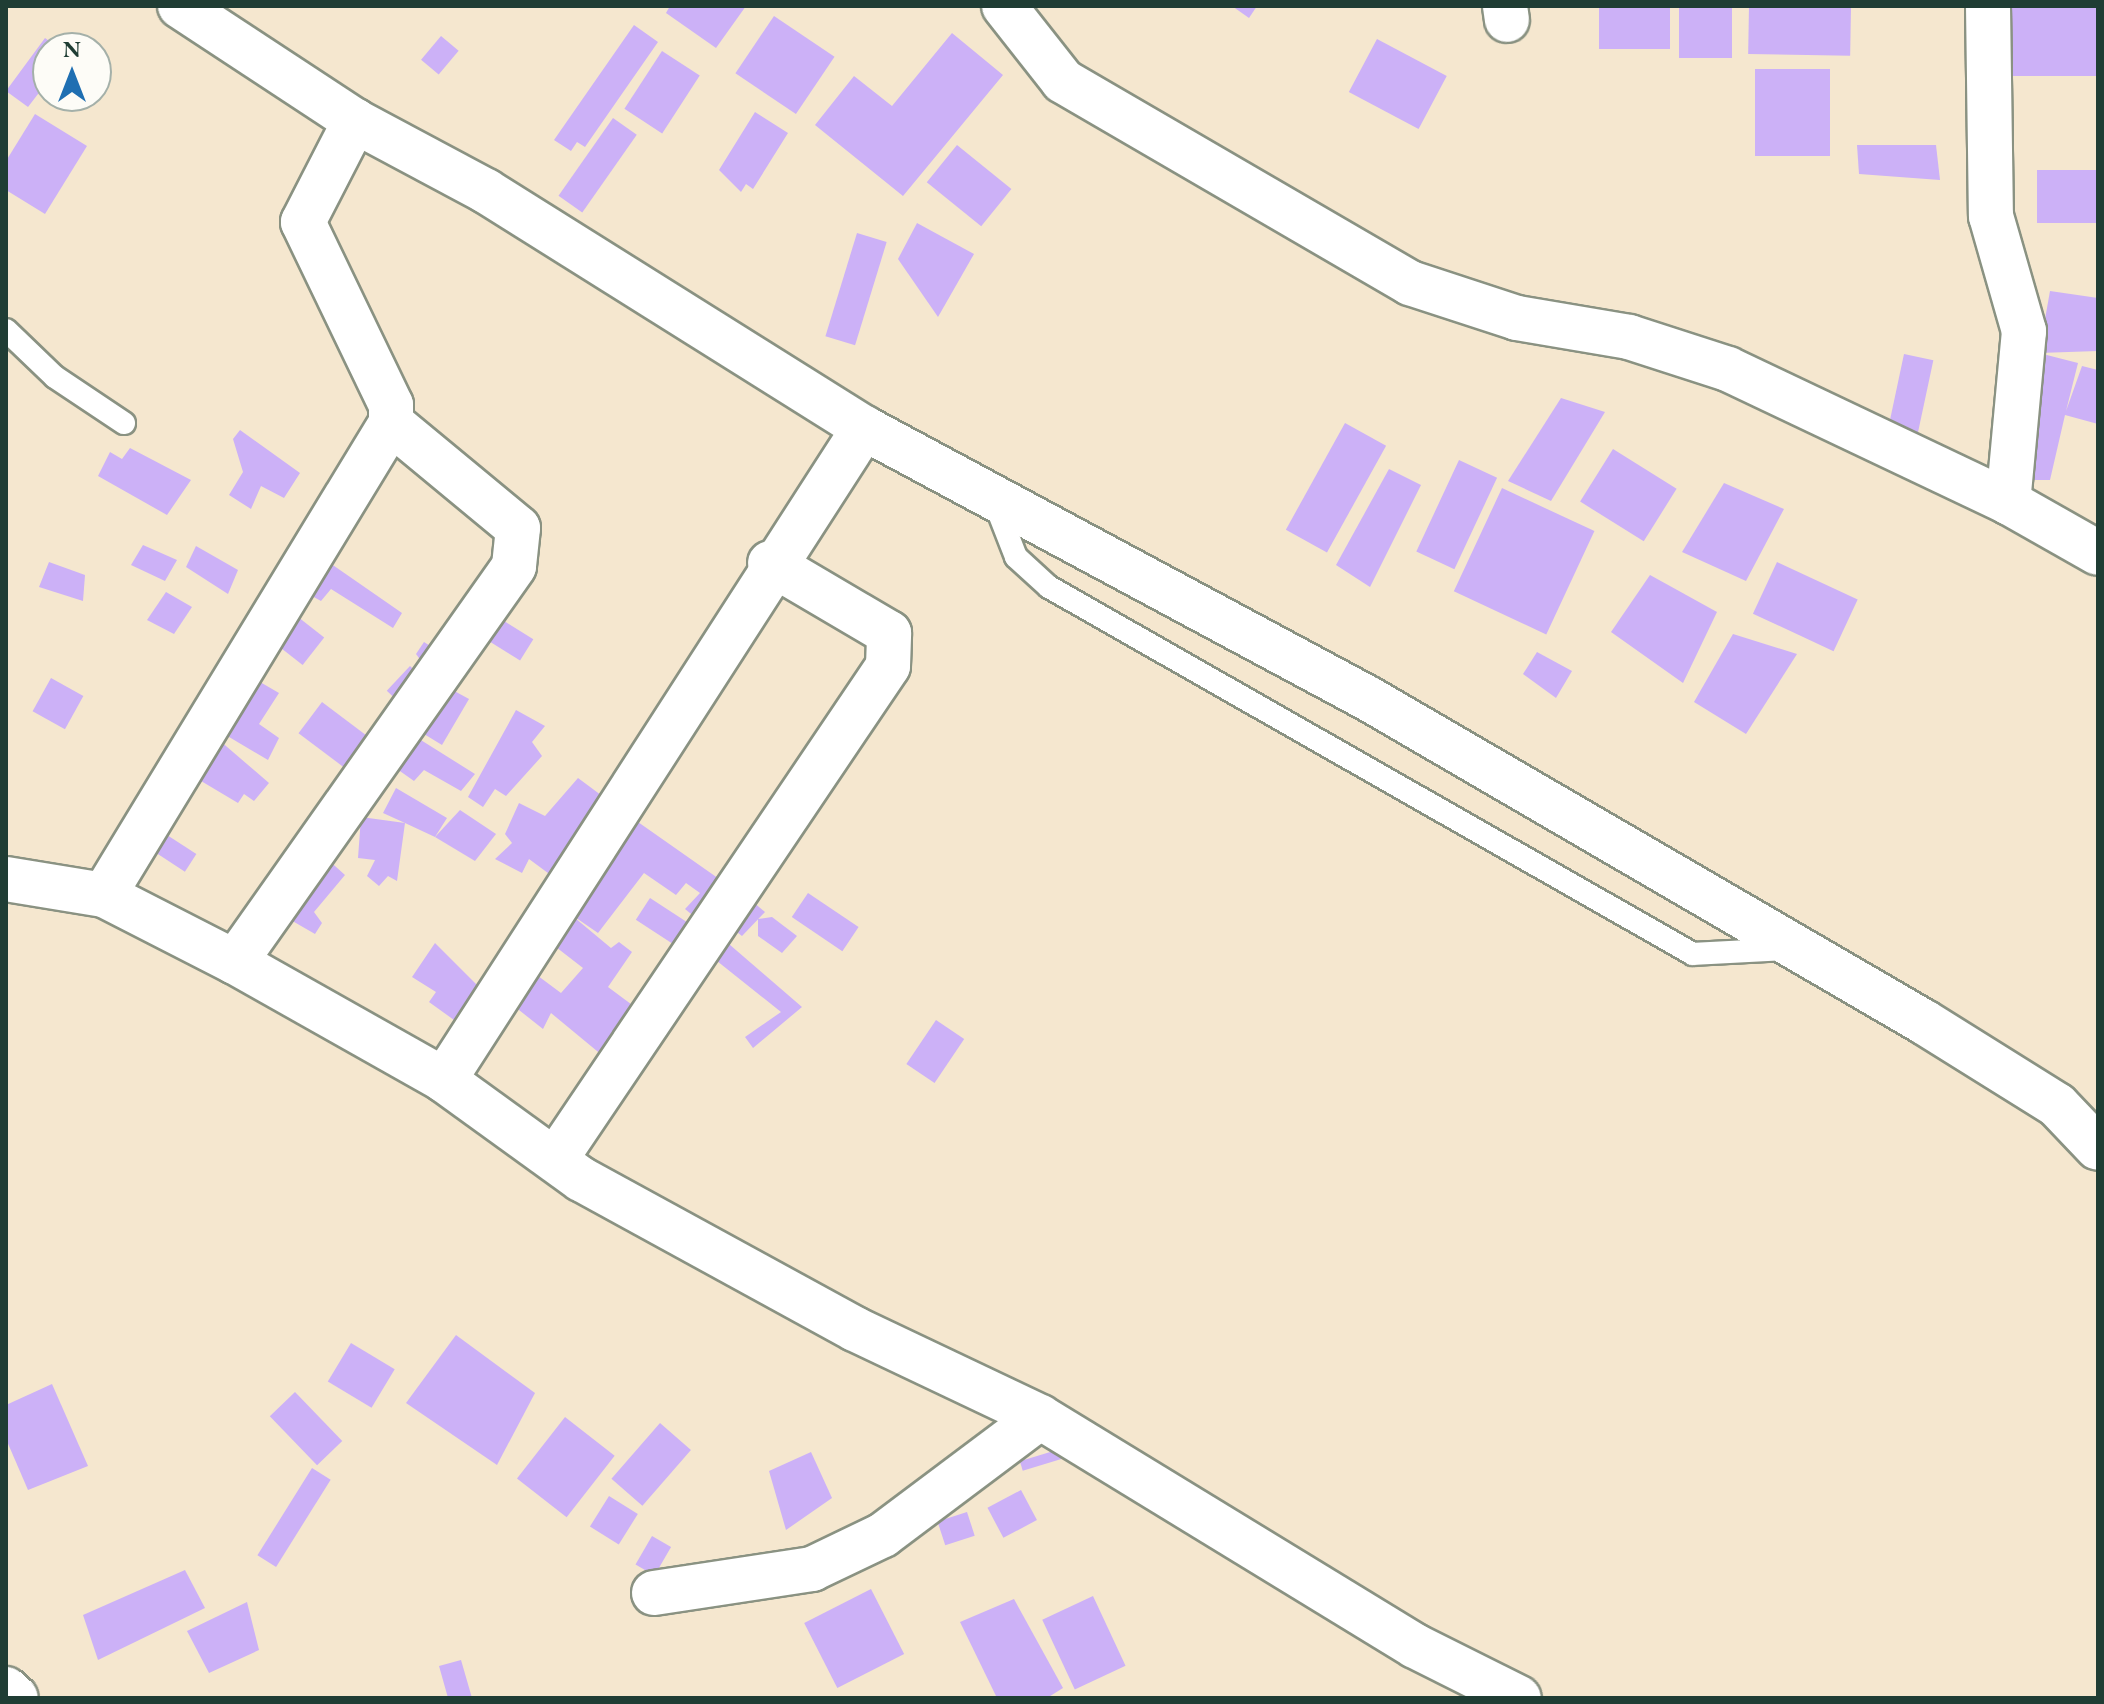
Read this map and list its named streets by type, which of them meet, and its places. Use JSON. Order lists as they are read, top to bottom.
{
  "north": "top"
}
